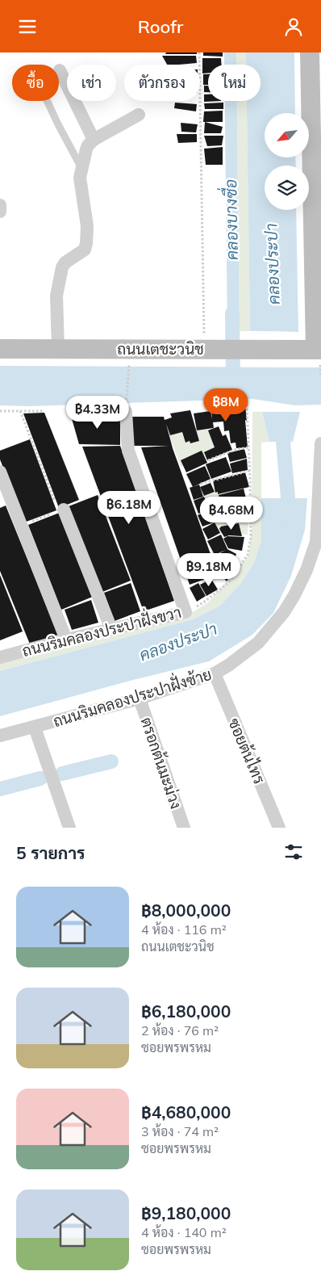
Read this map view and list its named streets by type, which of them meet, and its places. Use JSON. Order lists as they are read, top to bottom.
{
  "streets": {
    "main road": ["ถนนเตชะวนิช"],
    "street": [
      "ถนนริมคลองประปาฝั่งขวา",
      "ถนนริมคลองประปาฝั่งซ้าย",
      "ซอยต้นไทร",
      "ตรอกต้นมะม่วง"
    ]
  },
  "crossings": [
    ["ถนนริมคลองประปาฝั่งซ้าย", "ซอยต้นไทร"],
    ["ถนนริมคลองประปาฝั่งซ้าย", "ตรอกต้นมะม่วง"]
  ],
  "water": ["คลองบางซื่อ", "คลองประปา"],
  "north": "bottom left",
  "page": {
    "header": "Roofr",
    "chip": [
      "ซื้อ",
      "เช่า",
      "ตัวกรอง",
      "ใหม่"
    ],
    "price": [
      "฿8M",
      "฿4.33M",
      "฿6.18M",
      "฿4.68M",
      "฿9.18M"
    ],
    "heading": "5 รายการ",
    "list": [
      {
        "name": "฿8,000,000",
        "note": "4 ห้อง · 116 m² · ถนนเตชะวนิช"
      },
      {
        "name": "฿6,180,000",
        "note": "2 ห้อง · 76 m² · ซอยพรพรหม"
      },
      {
        "name": "฿4,680,000",
        "note": "3 ห้อง · 74 m² · ซอยพรพรหม"
      },
      {
        "name": "฿9,180,000",
        "note": "4 ห้อง · 140 m² · ซอยพรพรหม"
      }
    ]
  }
}
